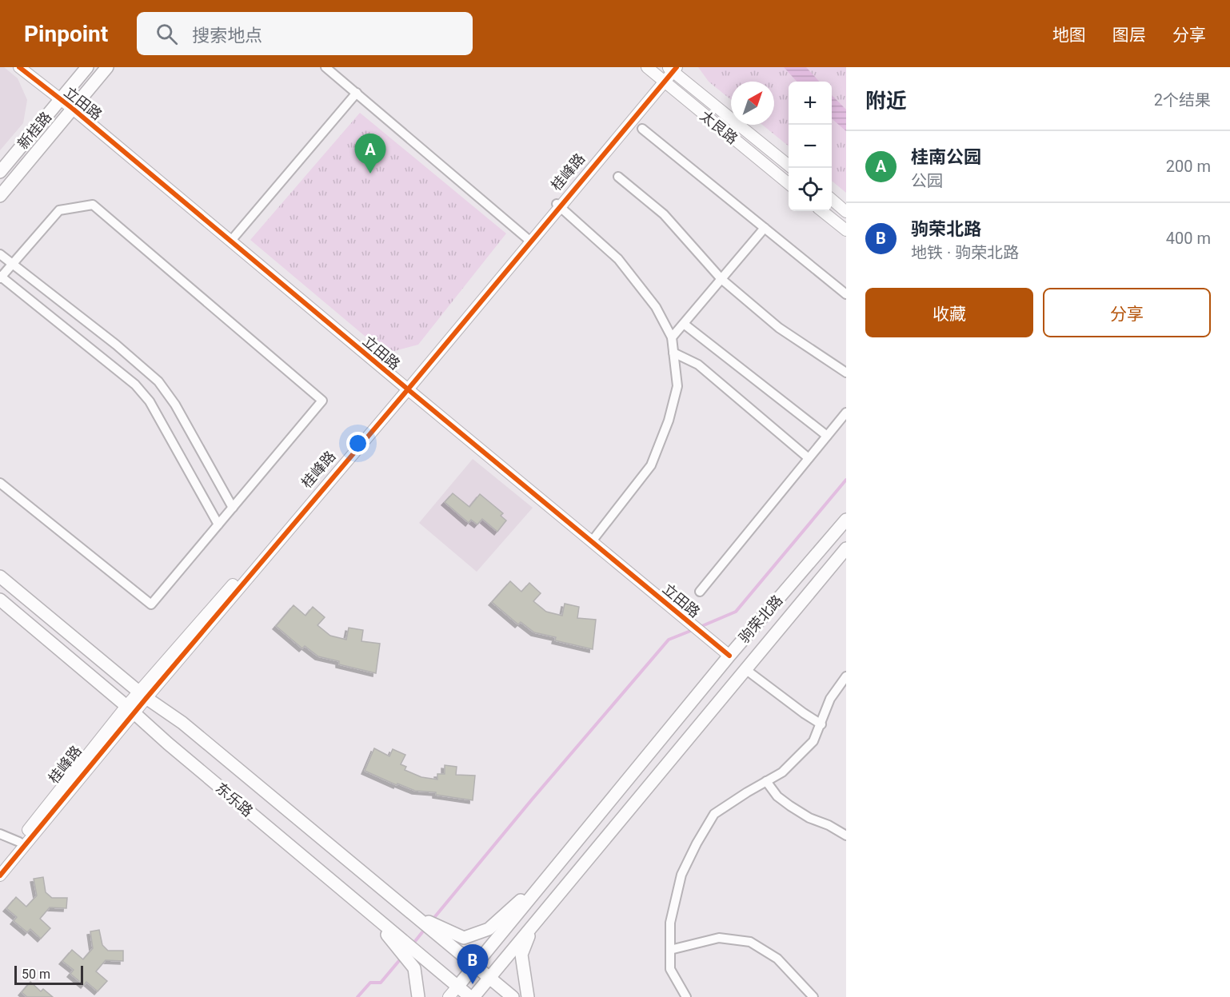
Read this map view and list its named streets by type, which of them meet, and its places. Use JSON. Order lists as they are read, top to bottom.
{
  "streets": {
    "main road": ["新桂路", "驹荣北路", "东乐路"],
    "street": ["立田路", "太艮路", "桂峰路"]
  },
  "crossings": [
    ["立田路", "新桂路"],
    ["立田路", "桂峰路"],
    ["立田路", "驹荣北路"],
    ["太艮路", "桂峰路"],
    ["桂峰路", "东乐路"],
    ["驹荣北路", "东乐路"]
  ],
  "scale_bar": "50 m",
  "north": "top right",
  "page": {
    "header": "Pinpoint",
    "search": "搜索地点",
    "nav": ["地图", "图层", "分享"],
    "heading": ["附近", "2个结果"],
    "map_buttons": ["+", "−"],
    "list": [
      {
        "mark": "A",
        "name": "桂南公园",
        "note": "公园",
        "value": "200 m"
      },
      {
        "mark": "B",
        "name": "驹荣北路",
        "note": "地铁 · 驹荣北路",
        "value": "400 m"
      }
    ],
    "pins": ["A", "B"],
    "buttons": ["收藏", "分享"],
    "scale": "50 m"
  }
}
